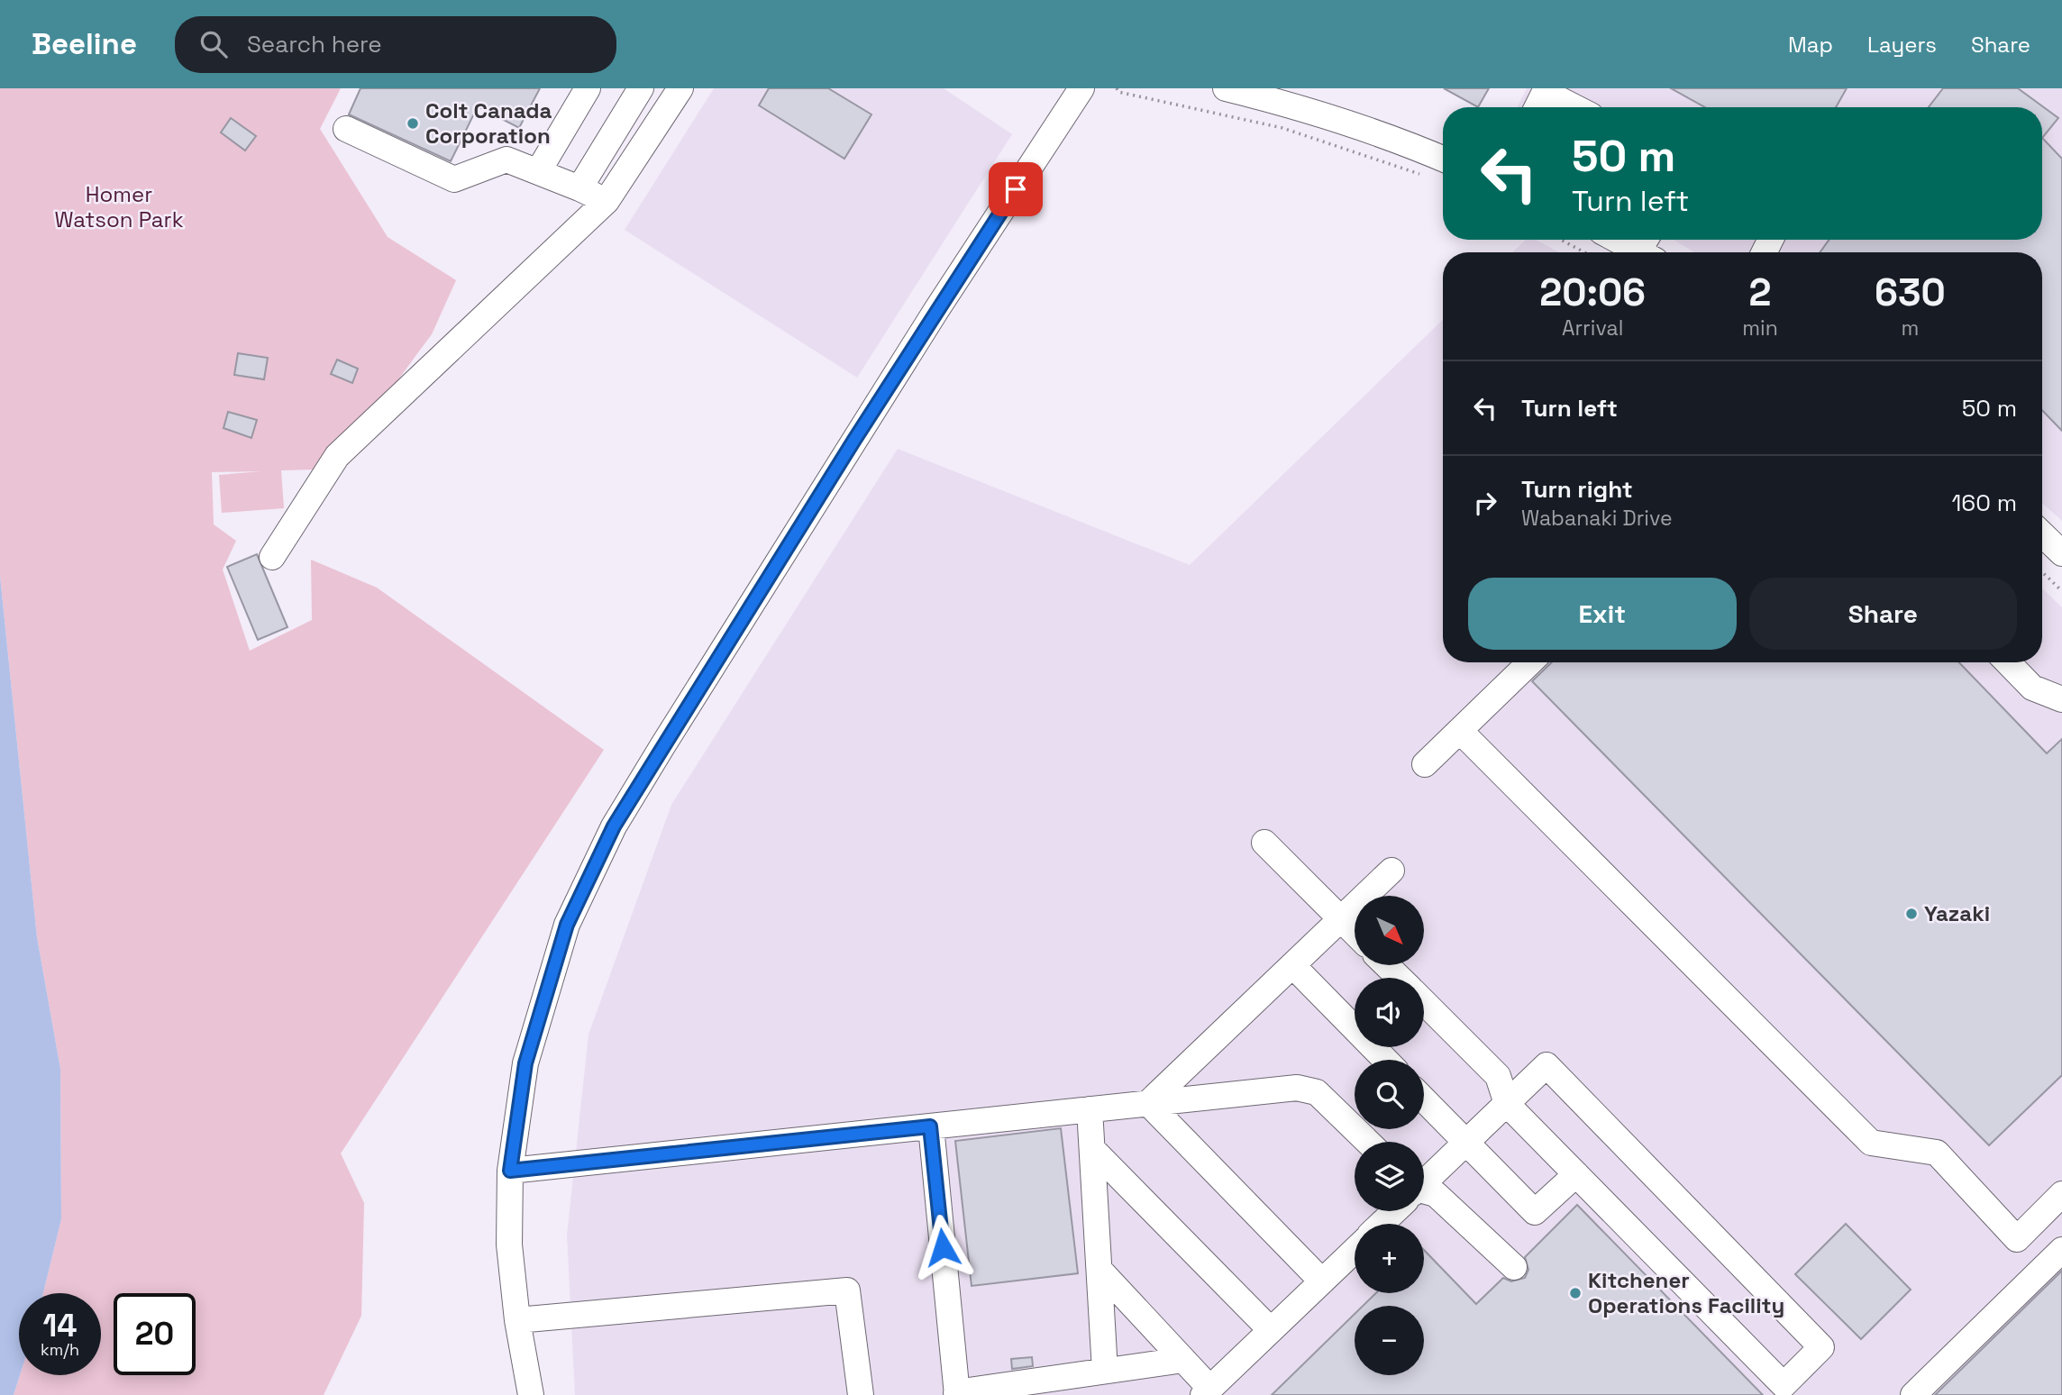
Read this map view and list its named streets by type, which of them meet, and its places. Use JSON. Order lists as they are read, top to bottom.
{
  "parks": ["Homer Watson Park"],
  "places": ["Colt Canada Corporation", "Yazaki", "Kitchener Operations Facility"],
  "north": "bottom right",
  "page": {
    "header": "Beeline",
    "search": "Search here",
    "nav": ["Map", "Layers", "Share"],
    "turn": ["50 m", "Turn left"],
    "eta": [
      "20:06",
      "Arrival",
      "2",
      "min",
      "630",
      "m"
    ],
    "list": [
      {
        "name": "Turn left",
        "value": "50 m"
      },
      {
        "name": "Turn right",
        "note": "Wabanaki Drive",
        "value": "160 m"
      }
    ],
    "buttons": ["Exit", "Share"],
    "map_buttons": ["+", "−"],
    "speed": "14 km/h",
    "limit": "20"
  }
}
